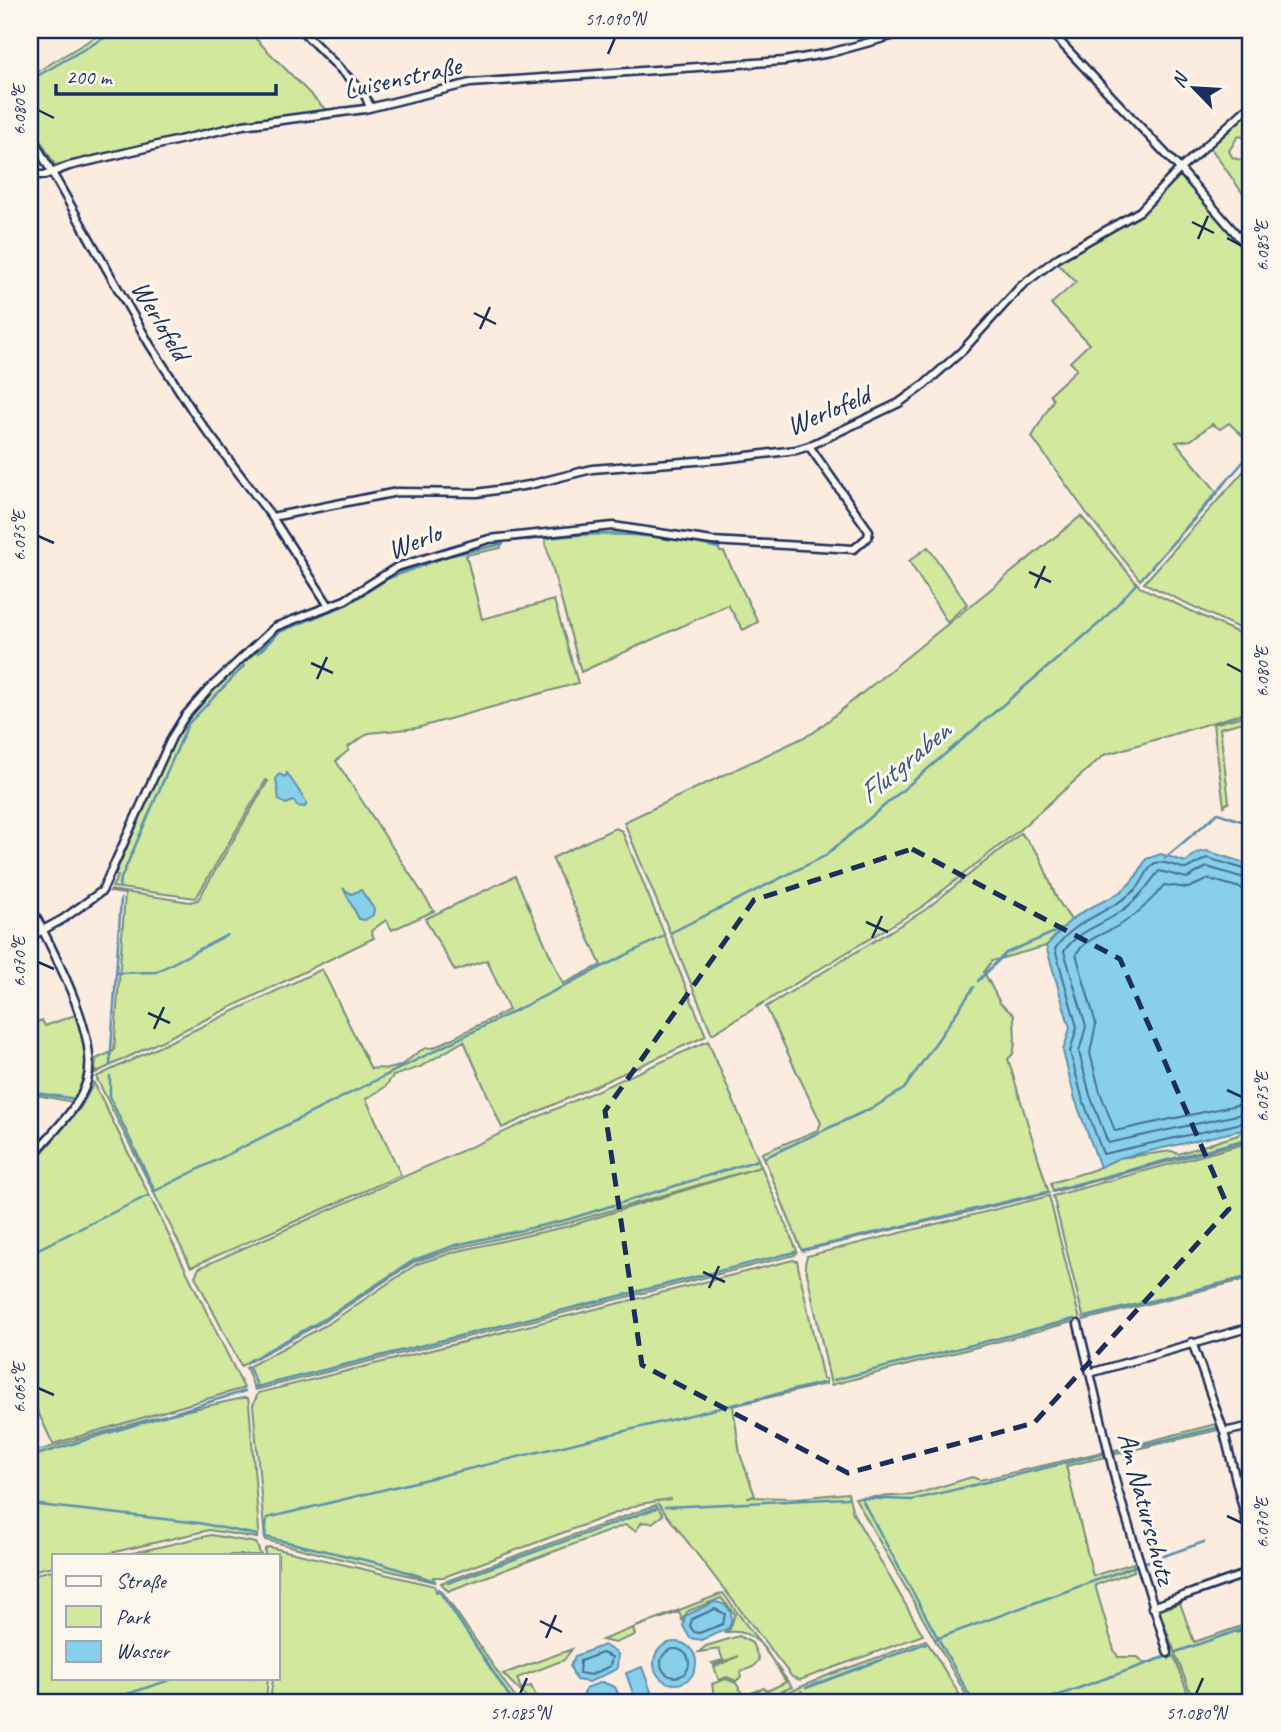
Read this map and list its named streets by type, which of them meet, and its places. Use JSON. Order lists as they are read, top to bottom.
{
  "streets": {
    "street": [
      "Luisenstraße",
      "Werlofeld",
      "Werlo",
      "Am Naturschutz"
    ]
  },
  "crossings": [
    ["Luisenstraße", "Werlofeld"],
    ["Werlofeld", "Werlo"]
  ],
  "water": ["Flutgraben"],
  "legend": ["Straße", "Park", "Wasser"],
  "scale_bar": "200 m",
  "north": "top left",
  "coordinates": [
    "51.090°N",
    "6.080°E",
    "6.085°E",
    "6.075°E",
    "6.070°E",
    "6.065°E",
    "51.085°N",
    "51.080°N"
  ]
}
